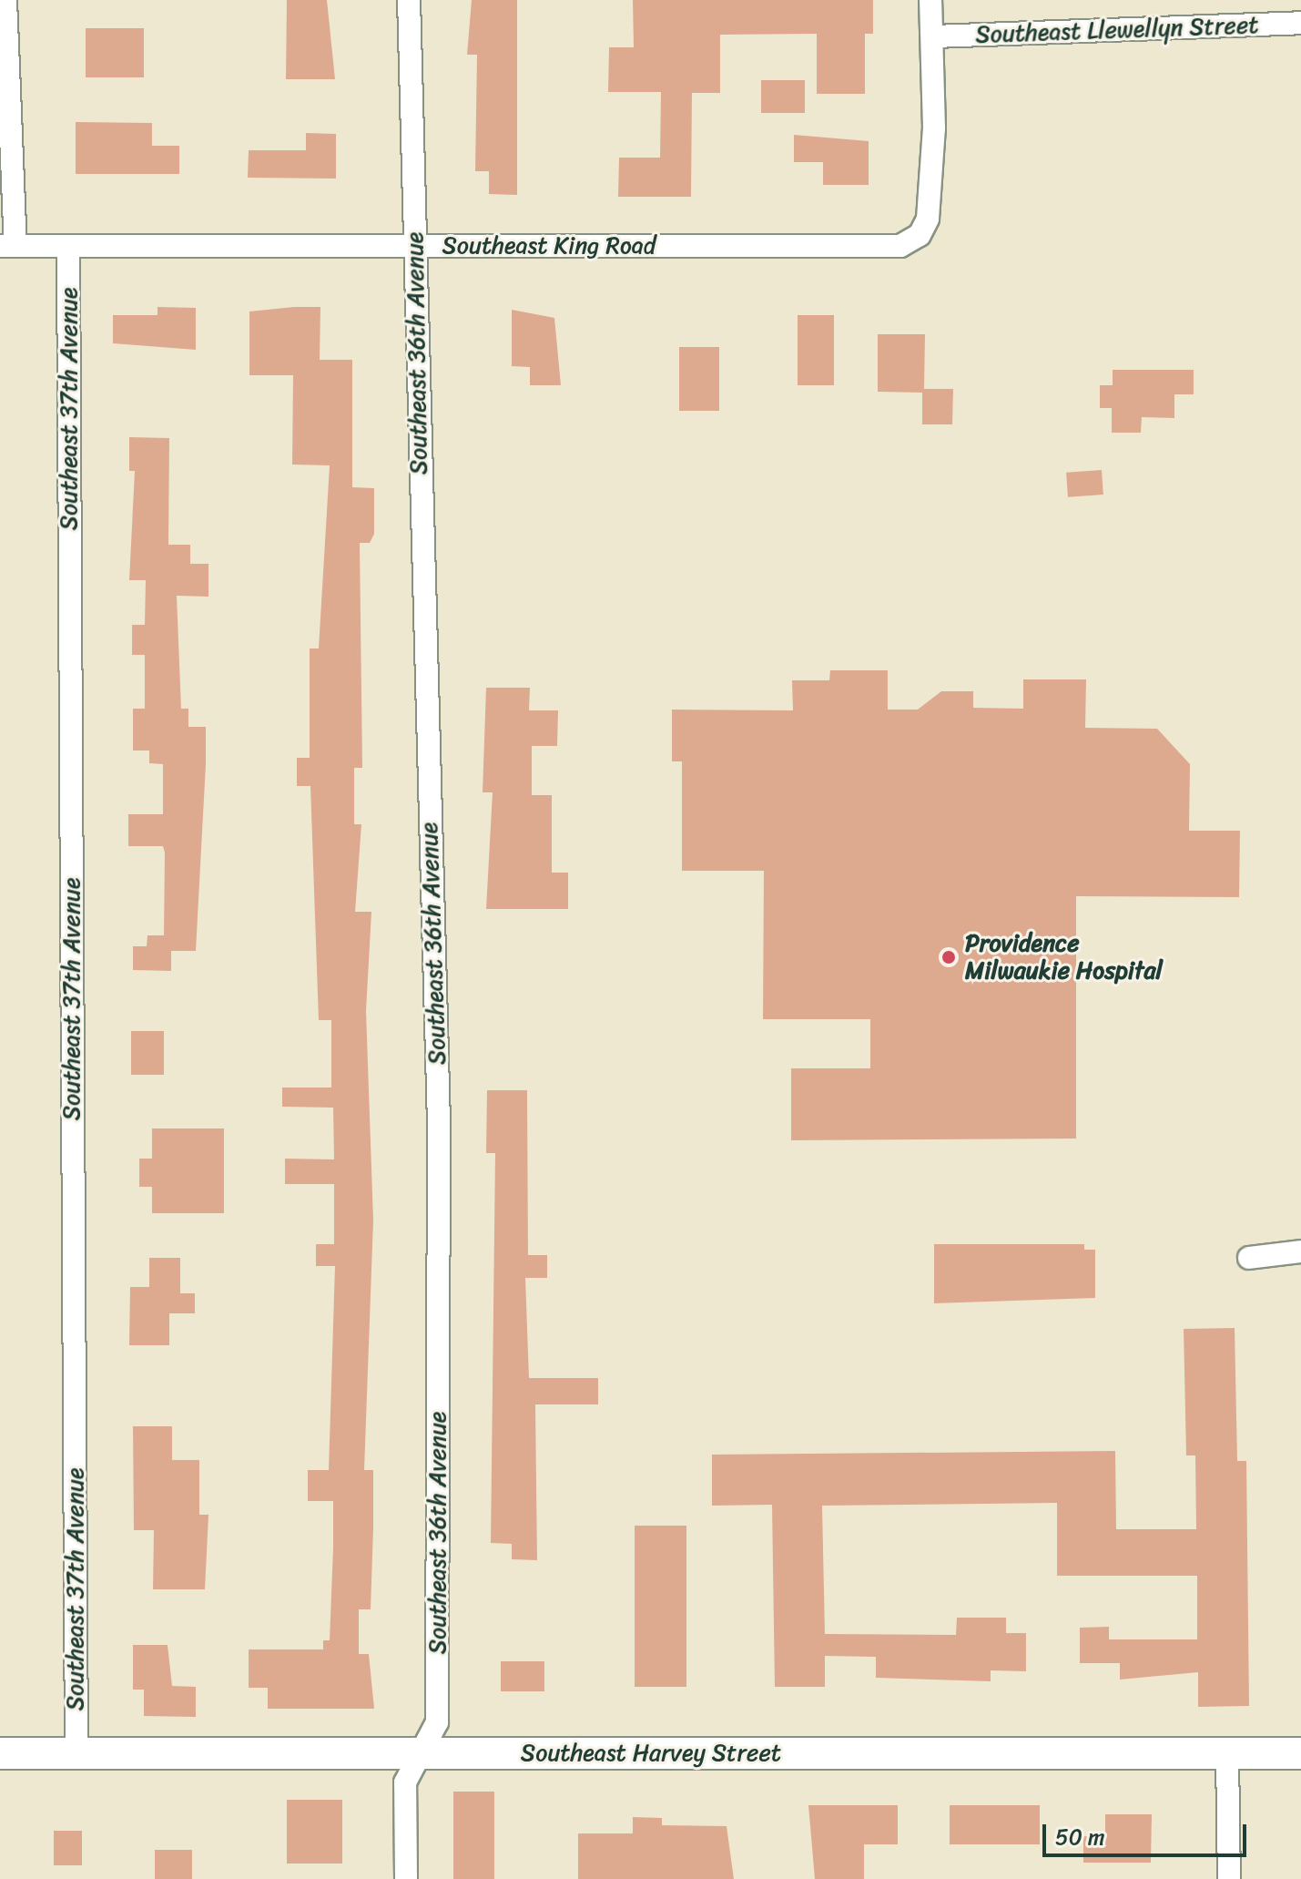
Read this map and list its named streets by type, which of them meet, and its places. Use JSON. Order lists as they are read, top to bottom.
{
  "streets": {
    "street": [
      "Southeast Llewellyn Street",
      "Southeast King Road",
      "Southeast 36th Avenue",
      "Southeast 37th Avenue",
      "Southeast Harvey Street"
    ]
  },
  "crossings": [
    ["Southeast Llewellyn Street", "Southeast King Road"],
    ["Southeast King Road", "Southeast 36th Avenue"],
    ["Southeast King Road", "Southeast 37th Avenue"],
    ["Southeast 36th Avenue", "Southeast Harvey Street"],
    ["Southeast 37th Avenue", "Southeast Harvey Street"]
  ],
  "places": ["Providence Milwaukie Hospital"],
  "scale_bar": "50 m"
}
